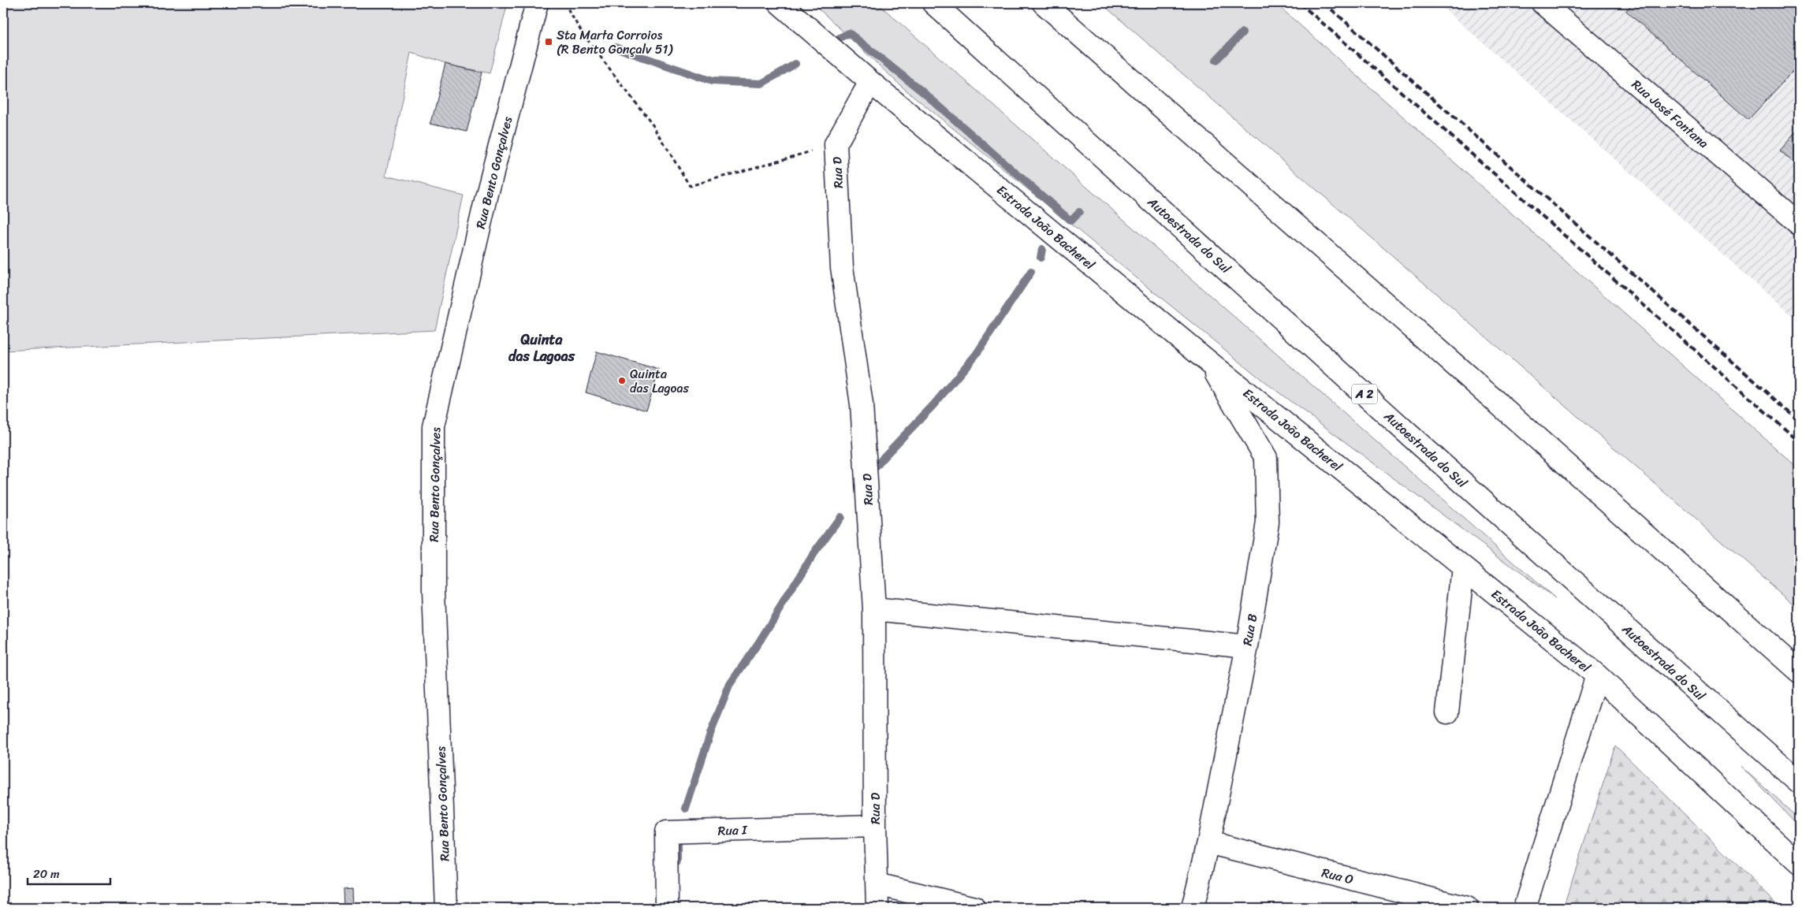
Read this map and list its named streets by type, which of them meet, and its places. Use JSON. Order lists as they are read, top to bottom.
{
  "streets": {
    "main road": [
      "Rua José Fontana",
      "Rua Bento Gonçalves",
      "Rua D",
      "Estrada João Bacherel",
      "Autoestrada do Sul",
      "A 2",
      "Rua B",
      "Rua I",
      "Rua O"
    ]
  },
  "crossings": [
    ["Rua D", "Estrada João Bacherel"],
    ["Rua D", "Rua I"],
    ["Estrada João Bacherel", "Rua B"],
    ["Rua B", "Rua O"]
  ],
  "districts": ["Quinta das Lagoas"],
  "places": {
    "transit": ["Sta Marta Corroios (R Bento Gonçalv 51)"],
    "other": ["Quinta das Lagoas"]
  },
  "scale_bar": "20 m"
}
